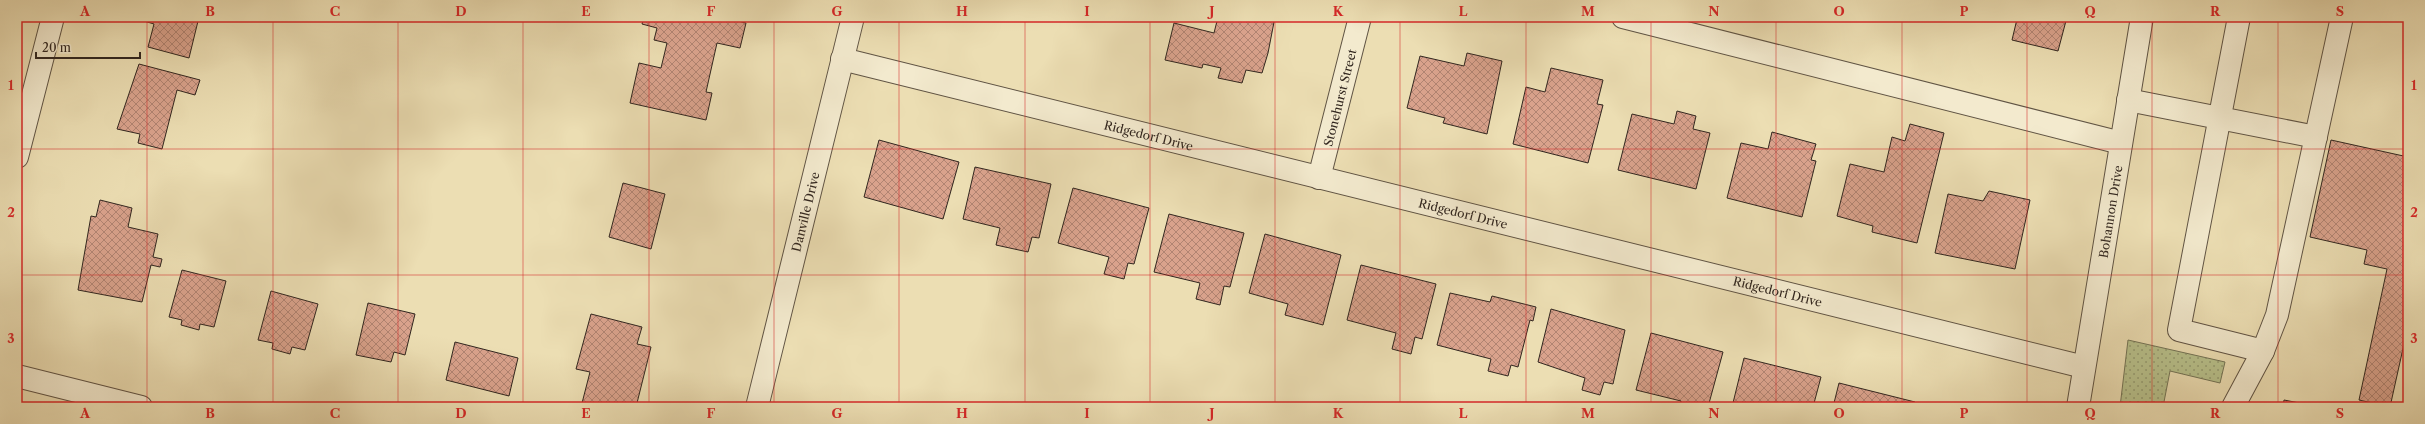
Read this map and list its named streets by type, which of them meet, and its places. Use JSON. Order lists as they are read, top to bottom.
{
  "streets": {
    "street": [
      "Stonehurst Street",
      "Ridgedorf Drive",
      "Danville Drive",
      "Bohannon Drive"
    ]
  },
  "crossings": [
    ["Stonehurst Street", "Ridgedorf Drive"],
    ["Ridgedorf Drive", "Danville Drive"],
    ["Ridgedorf Drive", "Bohannon Drive"]
  ],
  "scale_bar": "20 m",
  "grid": {
    "columns": [
      "A",
      "B",
      "C",
      "D",
      "E",
      "F",
      "G",
      "H",
      "I",
      "J",
      "K",
      "L",
      "M",
      "N",
      "O",
      "P",
      "Q",
      "R",
      "S"
    ],
    "rows": ["1", "2", "3"]
  }
}
